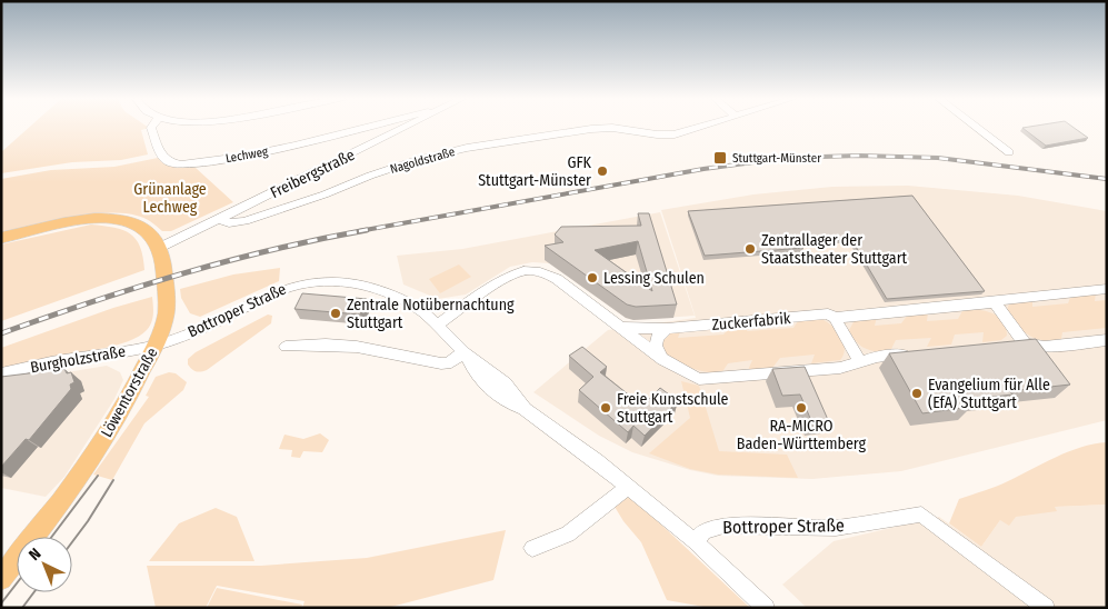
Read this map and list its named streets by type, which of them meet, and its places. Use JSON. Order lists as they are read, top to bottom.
{
  "streets": {
    "main road": ["Löwentorstraße"],
    "street": [
      "Lechweg",
      "Nagoldstraße",
      "Freibergstraße",
      "Bottroper Straße",
      "Zuckerfabrik",
      "Burgholzstraße"
    ]
  },
  "crossings": [
    ["Nagoldstraße", "Freibergstraße"],
    ["Freibergstraße", "Löwentorstraße"],
    ["Bottroper Straße", "Burgholzstraße"],
    ["Bottroper Straße", "Löwentorstraße"],
    ["Burgholzstraße", "Löwentorstraße"]
  ],
  "parks": ["Grünanlage Lechweg"],
  "places": {
    "transit": ["Stuttgart-Münster"],
    "other": [
      "GFK Stuttgart-Münster",
      "Zentrallager der Staatstheater Stuttgart",
      "Lessing Schulen",
      "Zentrale Notübernachtung Stuttgart",
      "Evangelium für Alle (EfA) Stuttgart",
      "Freie Kunstschule Stuttgart",
      "RA-MICRO Baden-Württemberg"
    ]
  },
  "north": "top left"
}
